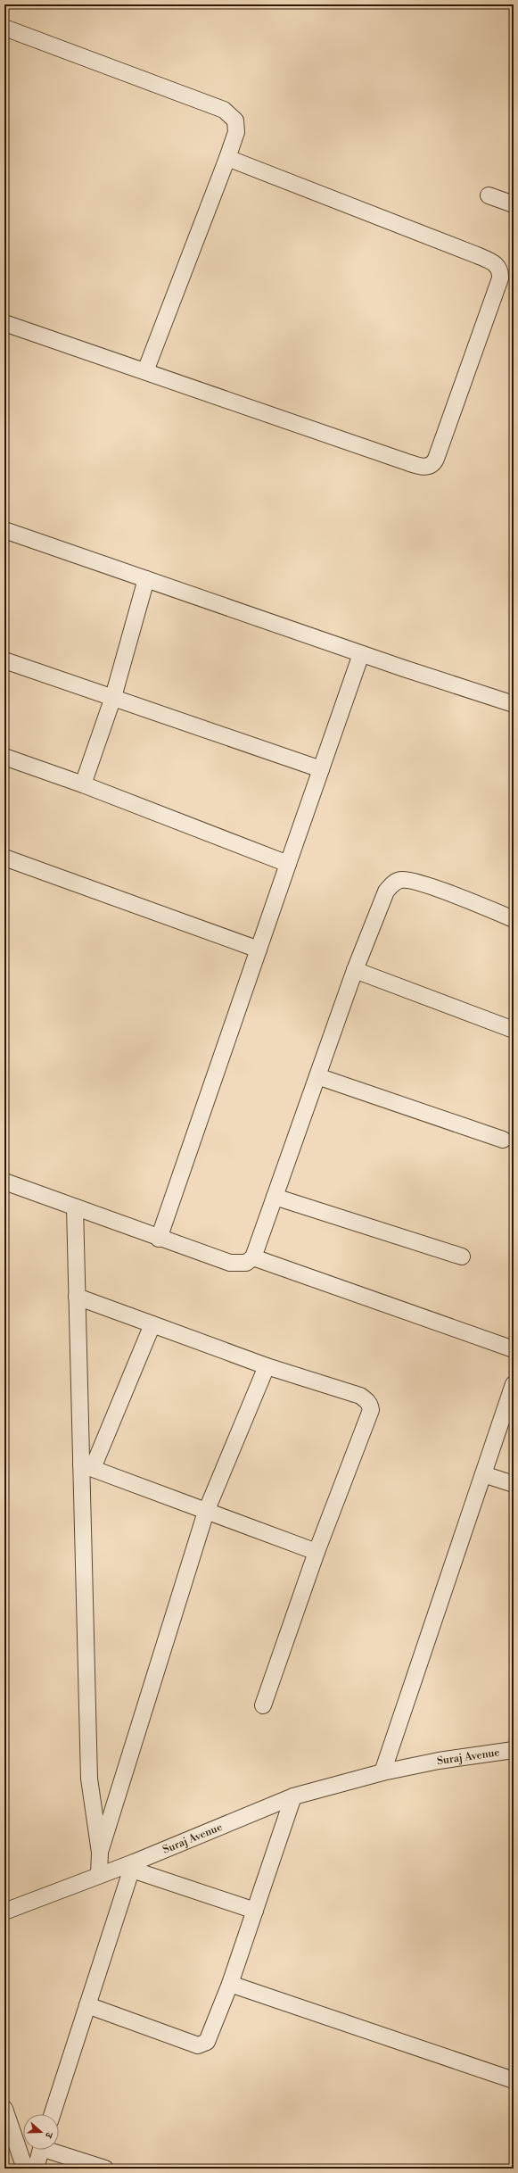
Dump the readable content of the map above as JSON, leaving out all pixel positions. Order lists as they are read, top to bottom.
{
  "streets": {
    "street": ["Suraj Avenue"]
  },
  "north": "right"
}
